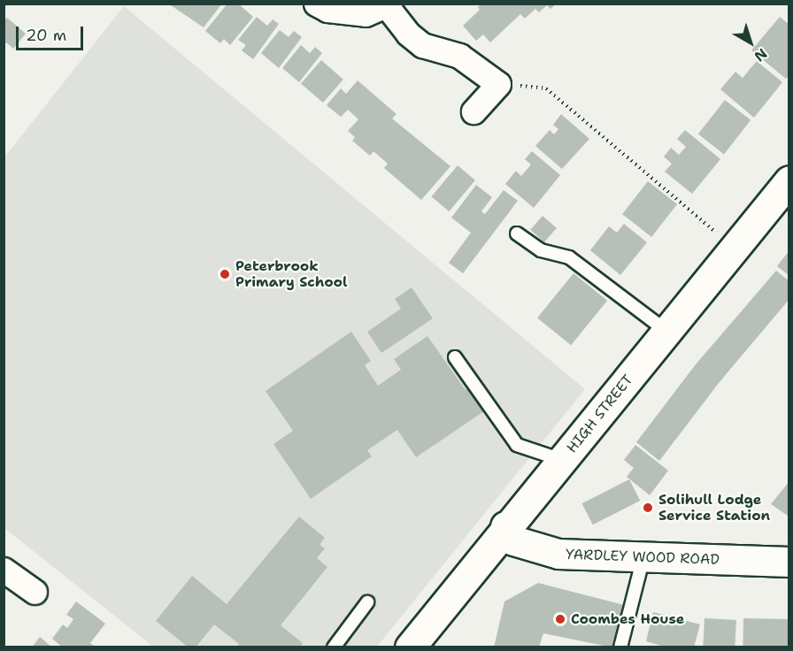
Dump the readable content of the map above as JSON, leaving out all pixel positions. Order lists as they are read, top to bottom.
{
  "streets": {
    "street": ["HIGH STREET", "YARDLEY WOOD ROAD"]
  },
  "crossings": [
    ["HIGH STREET", "YARDLEY WOOD ROAD"]
  ],
  "places": ["Peterbrook Primary School", "Solihull Lodge Service Station", "Coombes House"],
  "scale_bar": "20 m",
  "north": "bottom right"
}
